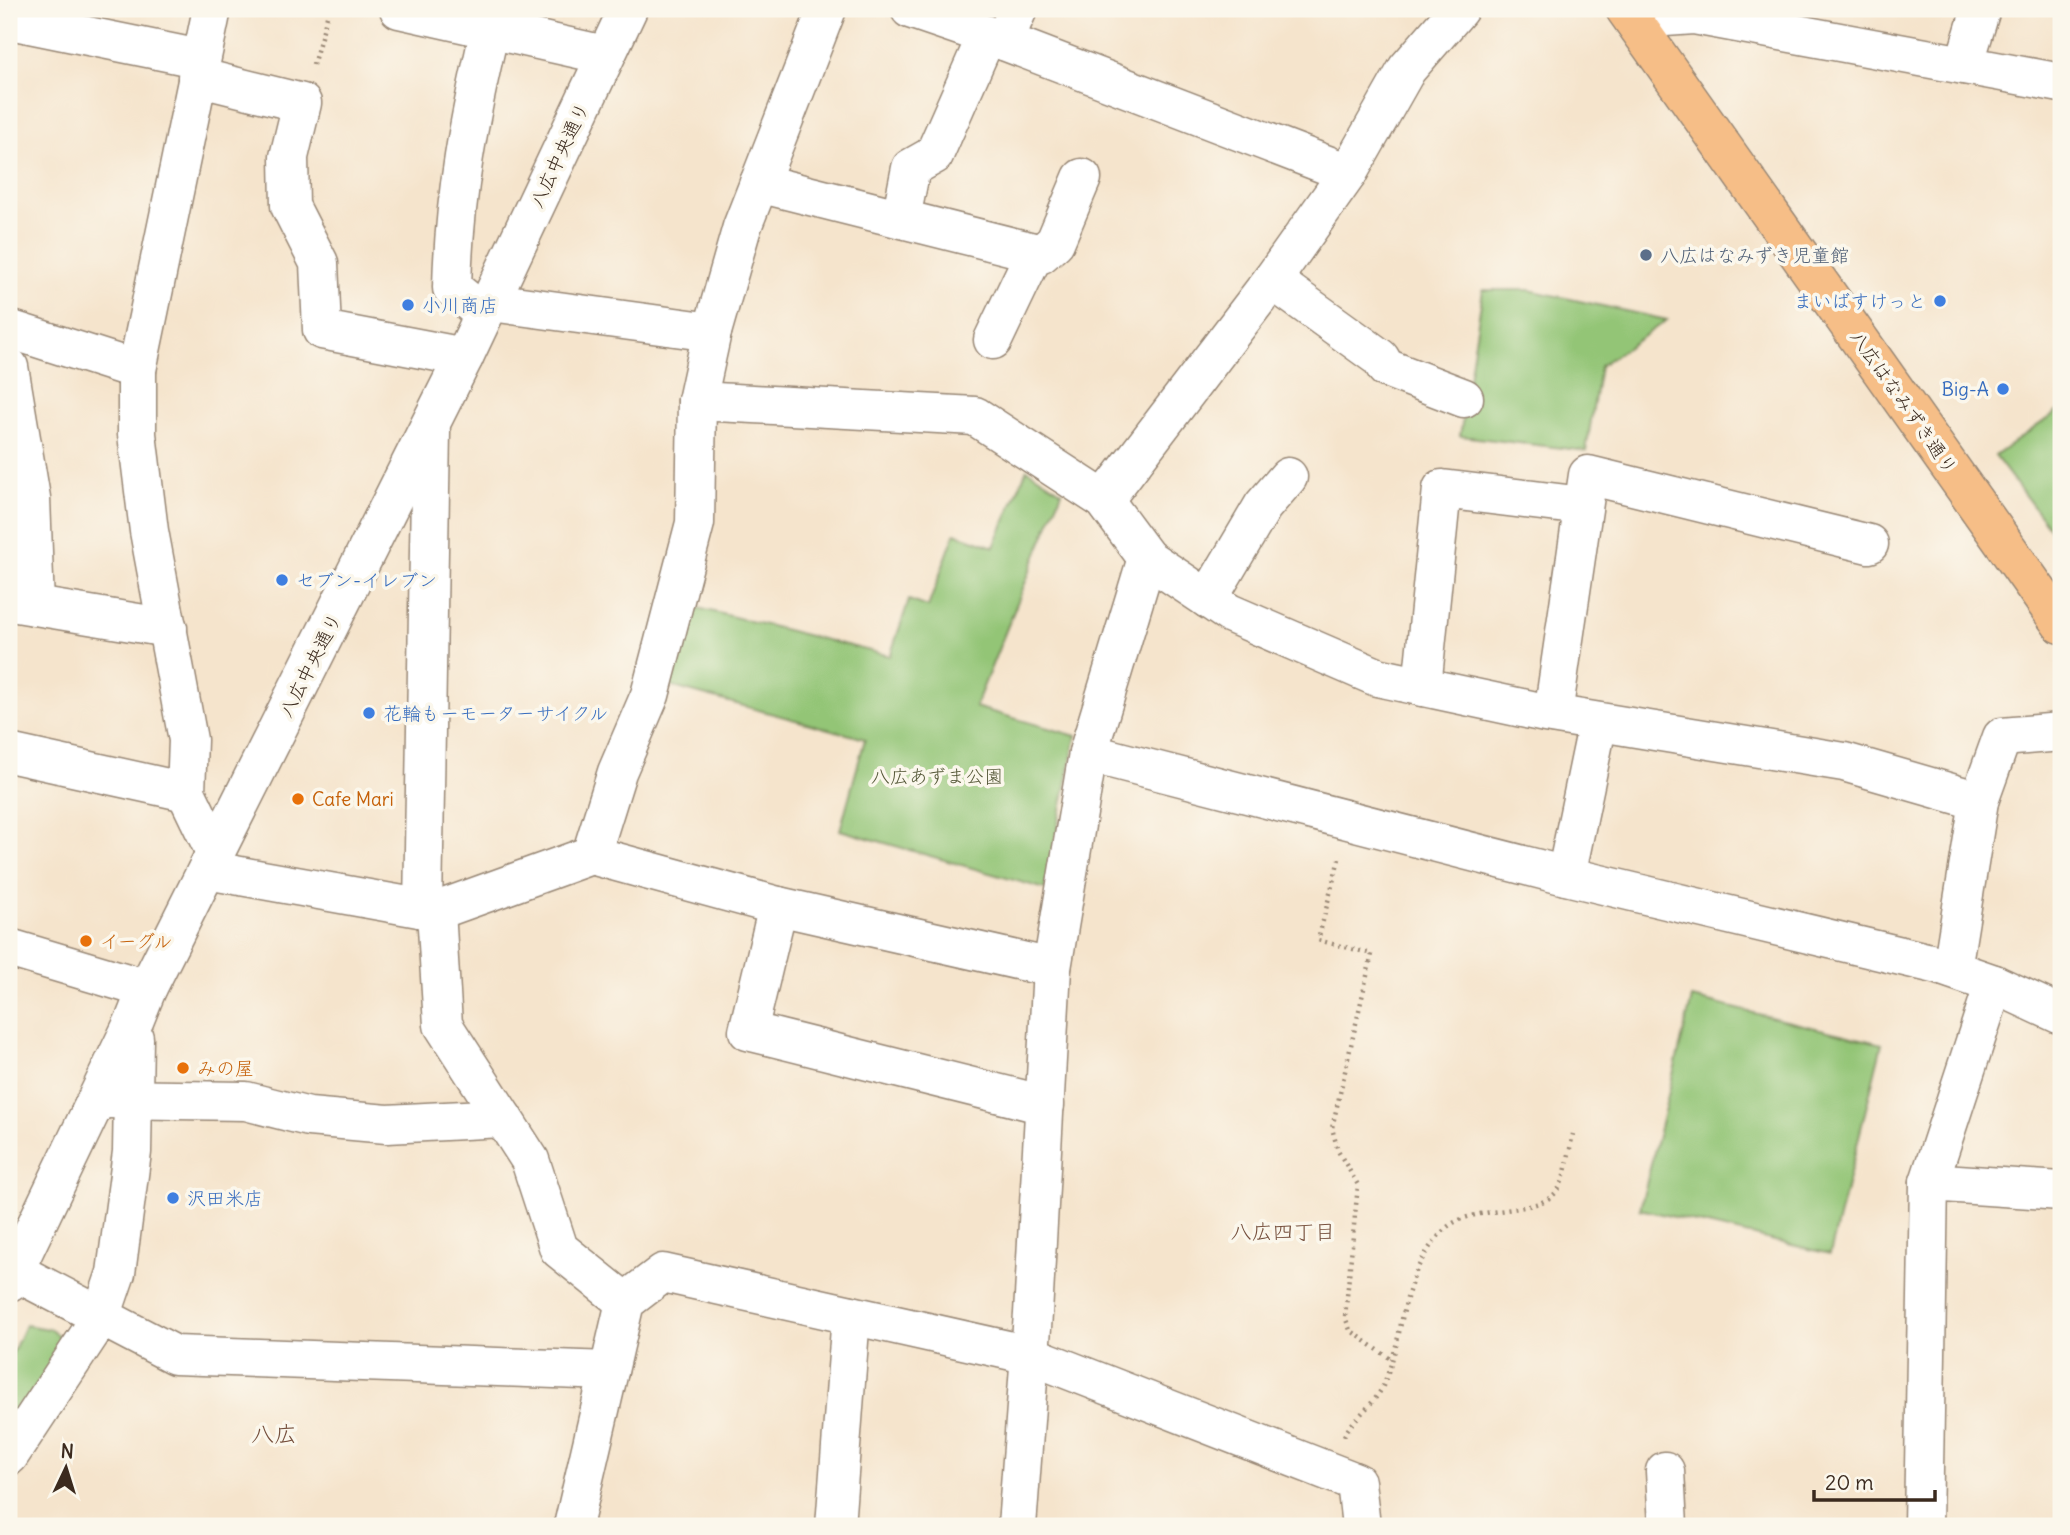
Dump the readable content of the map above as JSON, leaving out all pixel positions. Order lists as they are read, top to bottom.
{
  "streets": {
    "main road": ["八広はなみずき通り"],
    "street": ["八広中央通り"]
  },
  "districts": ["八広四丁目", "八広"],
  "parks": ["八広あずま公園"],
  "places": [
    "八広はなみずき児童館",
    "まいばすけっと",
    "小川商店",
    "Big-A",
    "セブン-イレブン",
    "花輪もーモーターサイクル",
    "Cafe Mari",
    "イーグル",
    "みの屋",
    "沢田米店"
  ],
  "scale_bar": "20 m",
  "north": "top"
}
